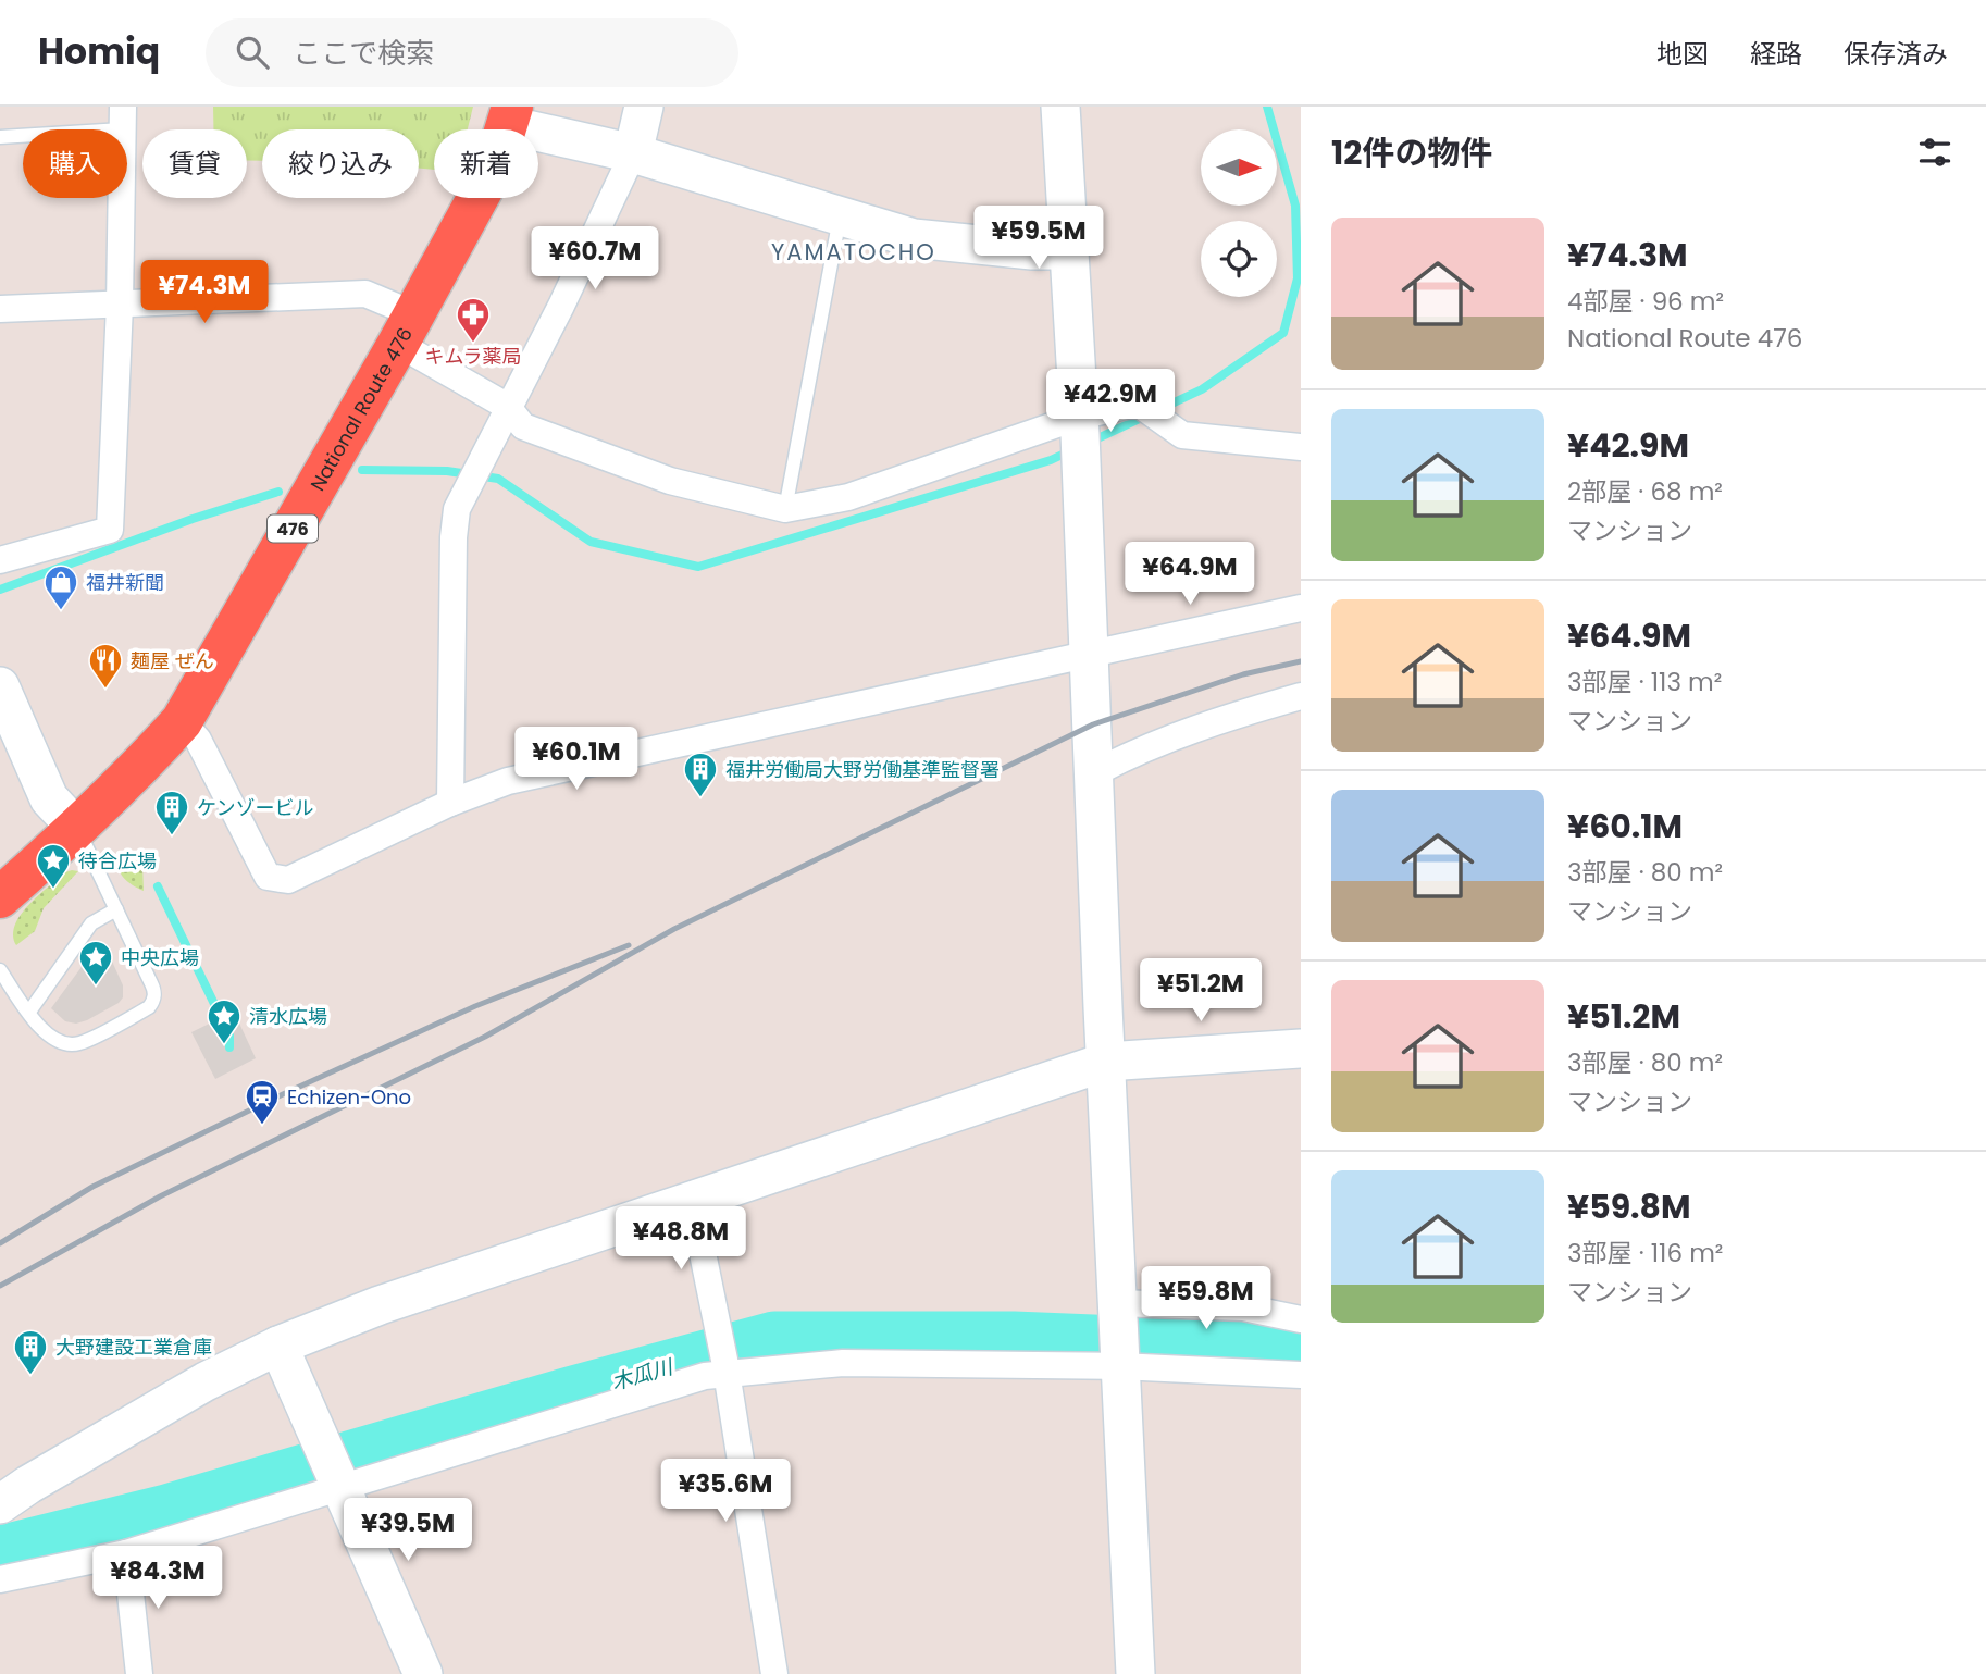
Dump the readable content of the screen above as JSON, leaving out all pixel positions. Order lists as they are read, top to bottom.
{
  "streets": {
    "highway": ["National Route 476", "476"]
  },
  "districts": ["YAMATOCHO"],
  "water": ["木瓜川"],
  "places": {
    "pharmacy": ["キムラ薬局"],
    "shop": ["福井新聞"],
    "restaurant": ["麺屋 ぜん"],
    "building": ["福井労働局大野労働基準監督署", "ケンゾービル", "大野建設工業倉庫"],
    "place": ["待合広場", "中央広場", "清水広場"],
    "station": ["Echizen-Ono"]
  },
  "north": "right",
  "page": {
    "header": "Homiq",
    "search": "ここで検索",
    "nav": ["地図", "経路", "保存済み"],
    "heading": "12件の物件",
    "chip": [
      "購入",
      "賃貸",
      "絞り込み",
      "新着"
    ],
    "list": [
      {
        "name": "¥74.3M",
        "note": "4部屋 · 96 m² · National Route 476"
      },
      {
        "name": "¥42.9M",
        "note": "2部屋 · 68 m² · マンション"
      },
      {
        "name": "¥64.9M",
        "note": "3部屋 · 113 m² · マンション"
      },
      {
        "name": "¥60.1M",
        "note": "3部屋 · 80 m² · マンション"
      },
      {
        "name": "¥51.2M",
        "note": "3部屋 · 80 m² · マンション"
      },
      {
        "name": "¥59.8M",
        "note": "3部屋 · 116 m² · マンション"
      }
    ],
    "price": [
      "¥59.5M",
      "¥60.7M",
      "¥74.3M",
      "¥42.9M",
      "¥64.9M",
      "¥60.1M",
      "¥51.2M",
      "¥48.8M",
      "¥59.8M",
      "¥35.6M",
      "¥39.5M",
      "¥84.3M"
    ]
  }
}
